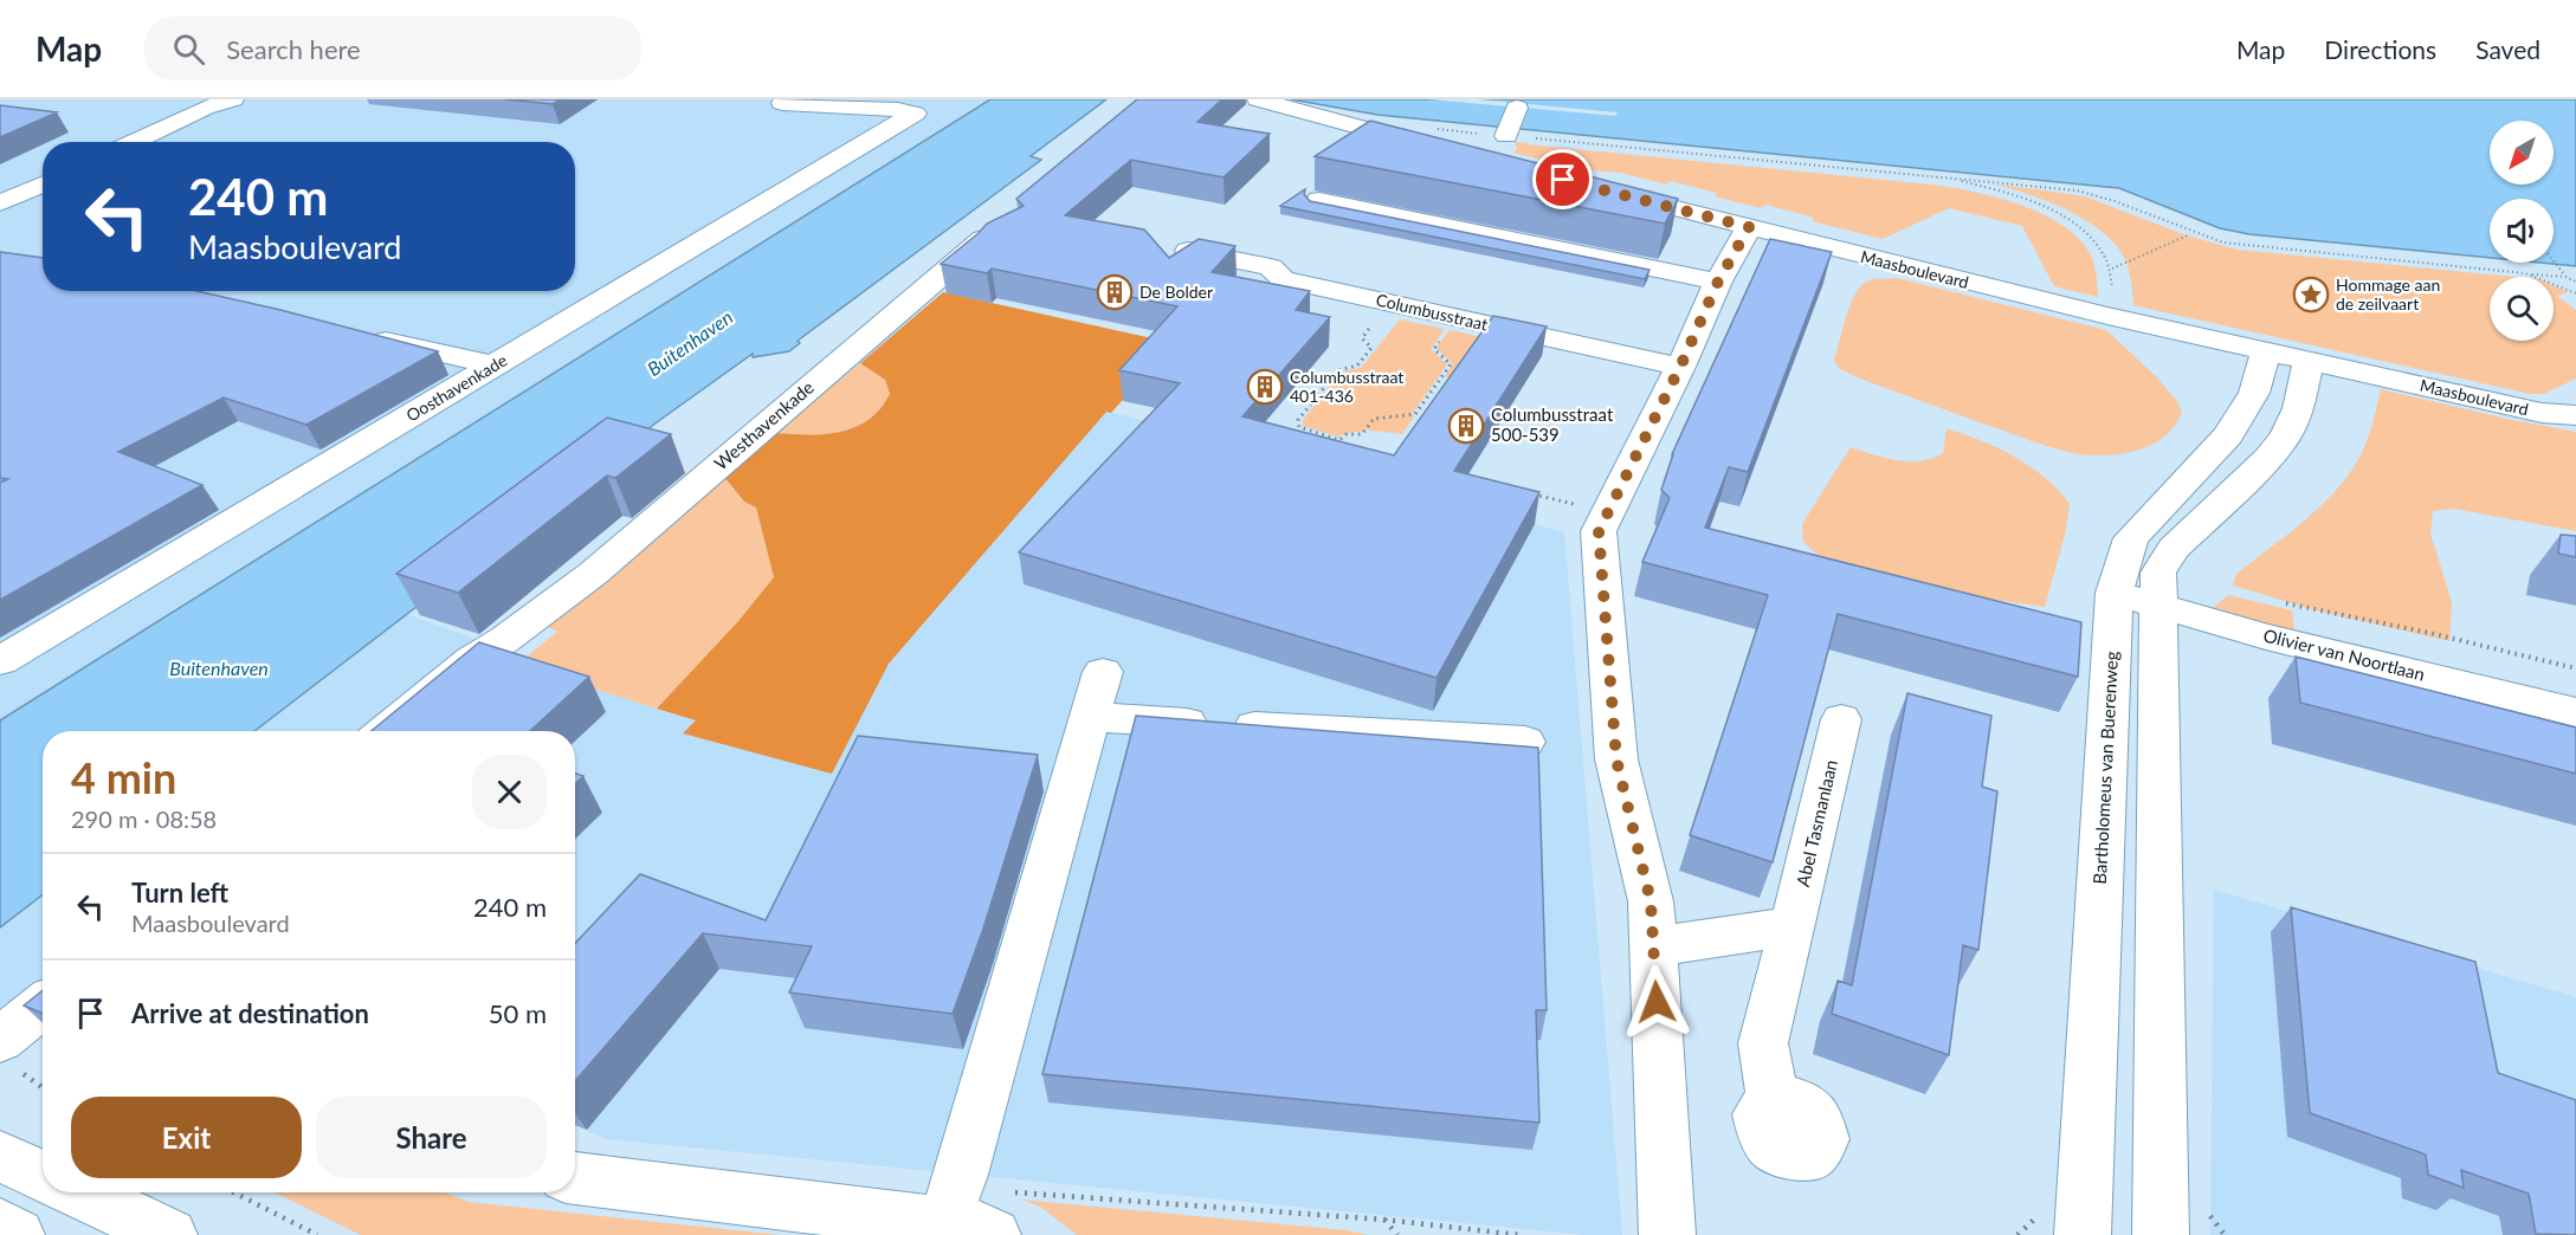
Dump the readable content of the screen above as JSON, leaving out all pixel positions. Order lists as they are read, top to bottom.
{
  "streets": {
    "street": [
      "Maasboulevard",
      "Columbusstraat",
      "Oosthavenkade",
      "Westhavenkade",
      "Olivier van Noortlaan",
      "Bartholomeus van Buerenweg",
      "Abel Tasmanlaan"
    ]
  },
  "crossings": [
    ["Maasboulevard", "Bartholomeus van Buerenweg"],
    ["Olivier van Noortlaan", "Bartholomeus van Buerenweg"]
  ],
  "water": ["Buitenhaven"],
  "places": {
    "building": ["De Bolder", "Columbusstraat 401-436", "Columbusstraat 500-539"],
    "place": ["Hommage aan de zeilvaart"]
  },
  "north": "bottom left",
  "page": {
    "header": "Map",
    "search": "Search here",
    "nav": ["Map", "Directions", "Saved"],
    "turn": ["240 m", "Maasboulevard"],
    "heading": ["4 min", "290 m · 08:58"],
    "list": [
      {
        "name": "Turn left",
        "note": "Maasboulevard",
        "value": "240 m"
      },
      {
        "name": "Arrive at destination",
        "value": "50 m"
      }
    ],
    "buttons": ["Exit", "Share"]
  }
}
